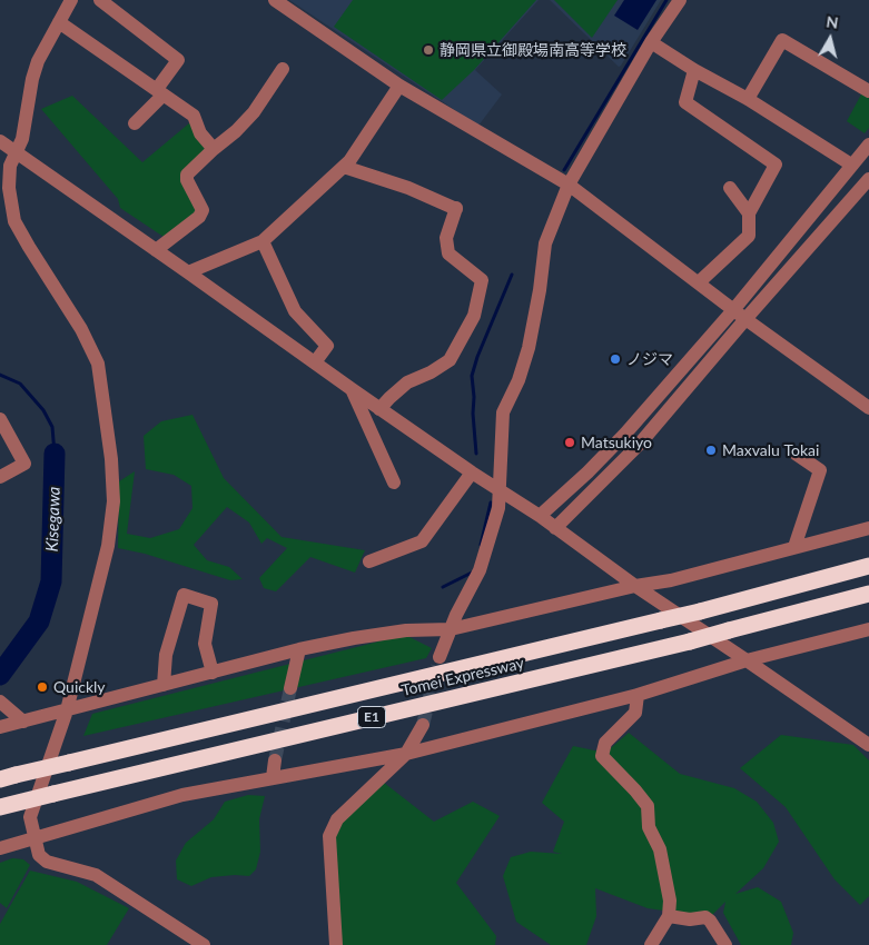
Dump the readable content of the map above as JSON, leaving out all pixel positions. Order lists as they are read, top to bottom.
{
  "streets": {
    "highway": ["Tomei Expressway", "E1"]
  },
  "water": ["Kisegawa"],
  "places": [
    "静岡県立御殿場南高等学校",
    "ノジマ",
    "Matsukiyo",
    "Maxvalu Tokai",
    "Quickly"
  ],
  "north": "top"
}
